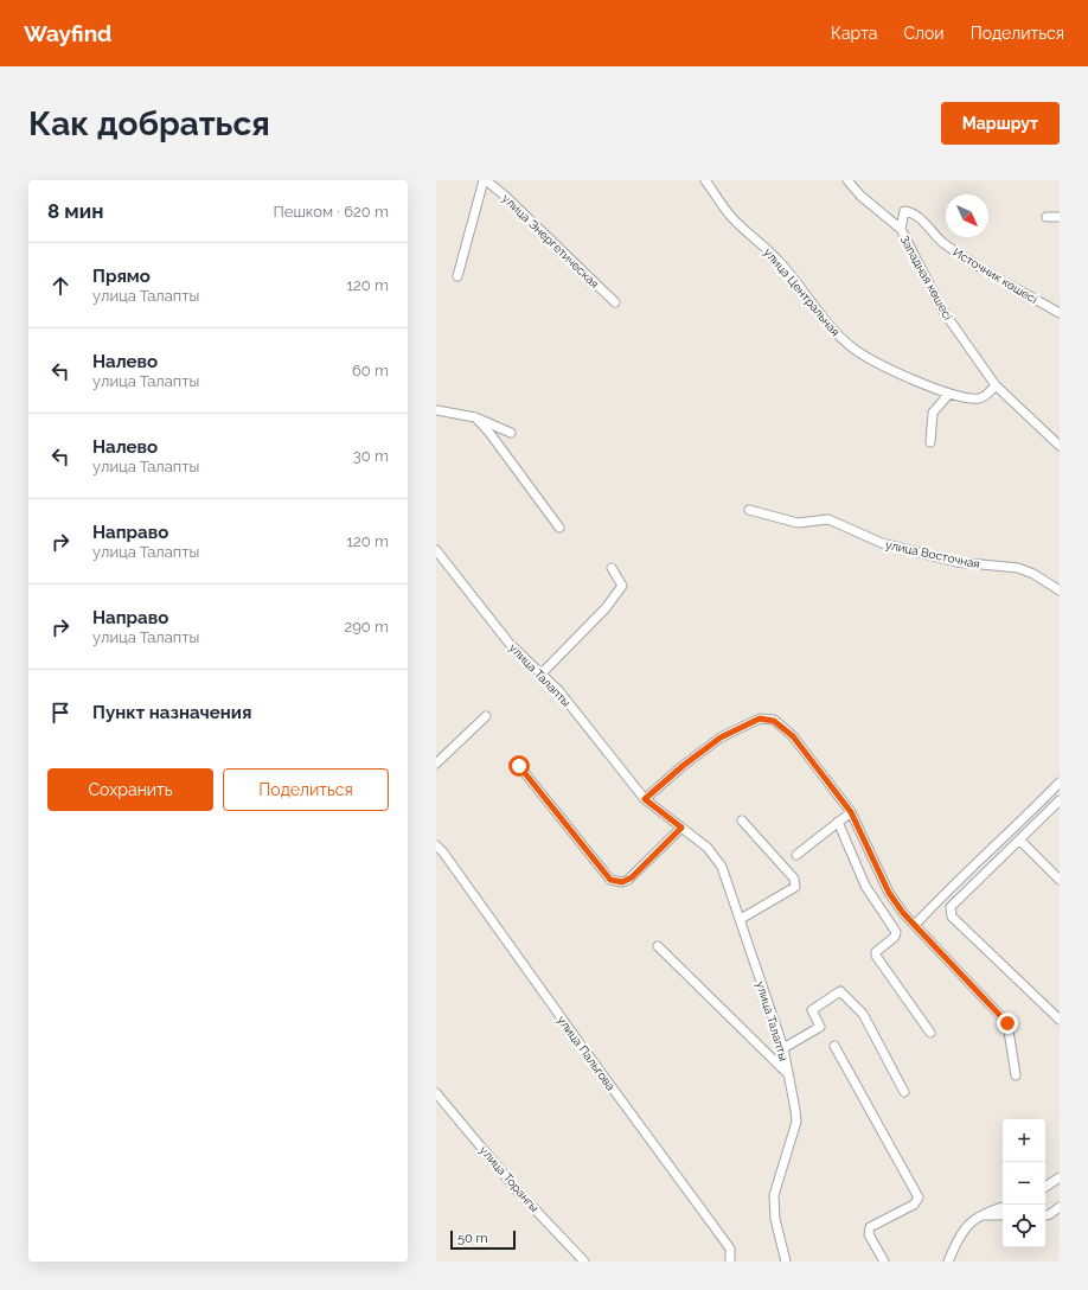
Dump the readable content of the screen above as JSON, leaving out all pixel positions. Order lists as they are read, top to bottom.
{
  "streets": {
    "street": [
      "улица Энергетическая",
      "Источник көшесі",
      "Западная көшесі",
      "улица Центральная",
      "улица Восточная",
      "улица Талапты",
      "улица Пальгова",
      "улица Торангы"
    ]
  },
  "crossings": [
    ["Источник көшесі", "Западная көшесі"],
    ["Западная көшесі", "улица Центральная"]
  ],
  "scale_bar": "50 m",
  "north": "bottom right",
  "page": {
    "header": "Wayfind",
    "nav": ["Карта", "Слои", "Поделиться"],
    "buttons": [
      "Маршрут",
      ["Сохранить", "Поделиться"]
    ],
    "title": "Как добраться",
    "heading": ["8 мин", "Пешком · 620 m"],
    "list": [
      ["Прямо", "улица Талапты", "120 m"],
      ["Налево", "улица Талапты", "60 m"],
      ["Налево", "улица Талапты", "30 m"],
      ["Направо", "улица Талапты", "120 m"],
      ["Направо", "улица Талапты", "290 m"],
      "Пункт назначения"
    ],
    "map_buttons": ["+", "−"],
    "scale": "50 m"
  }
}
